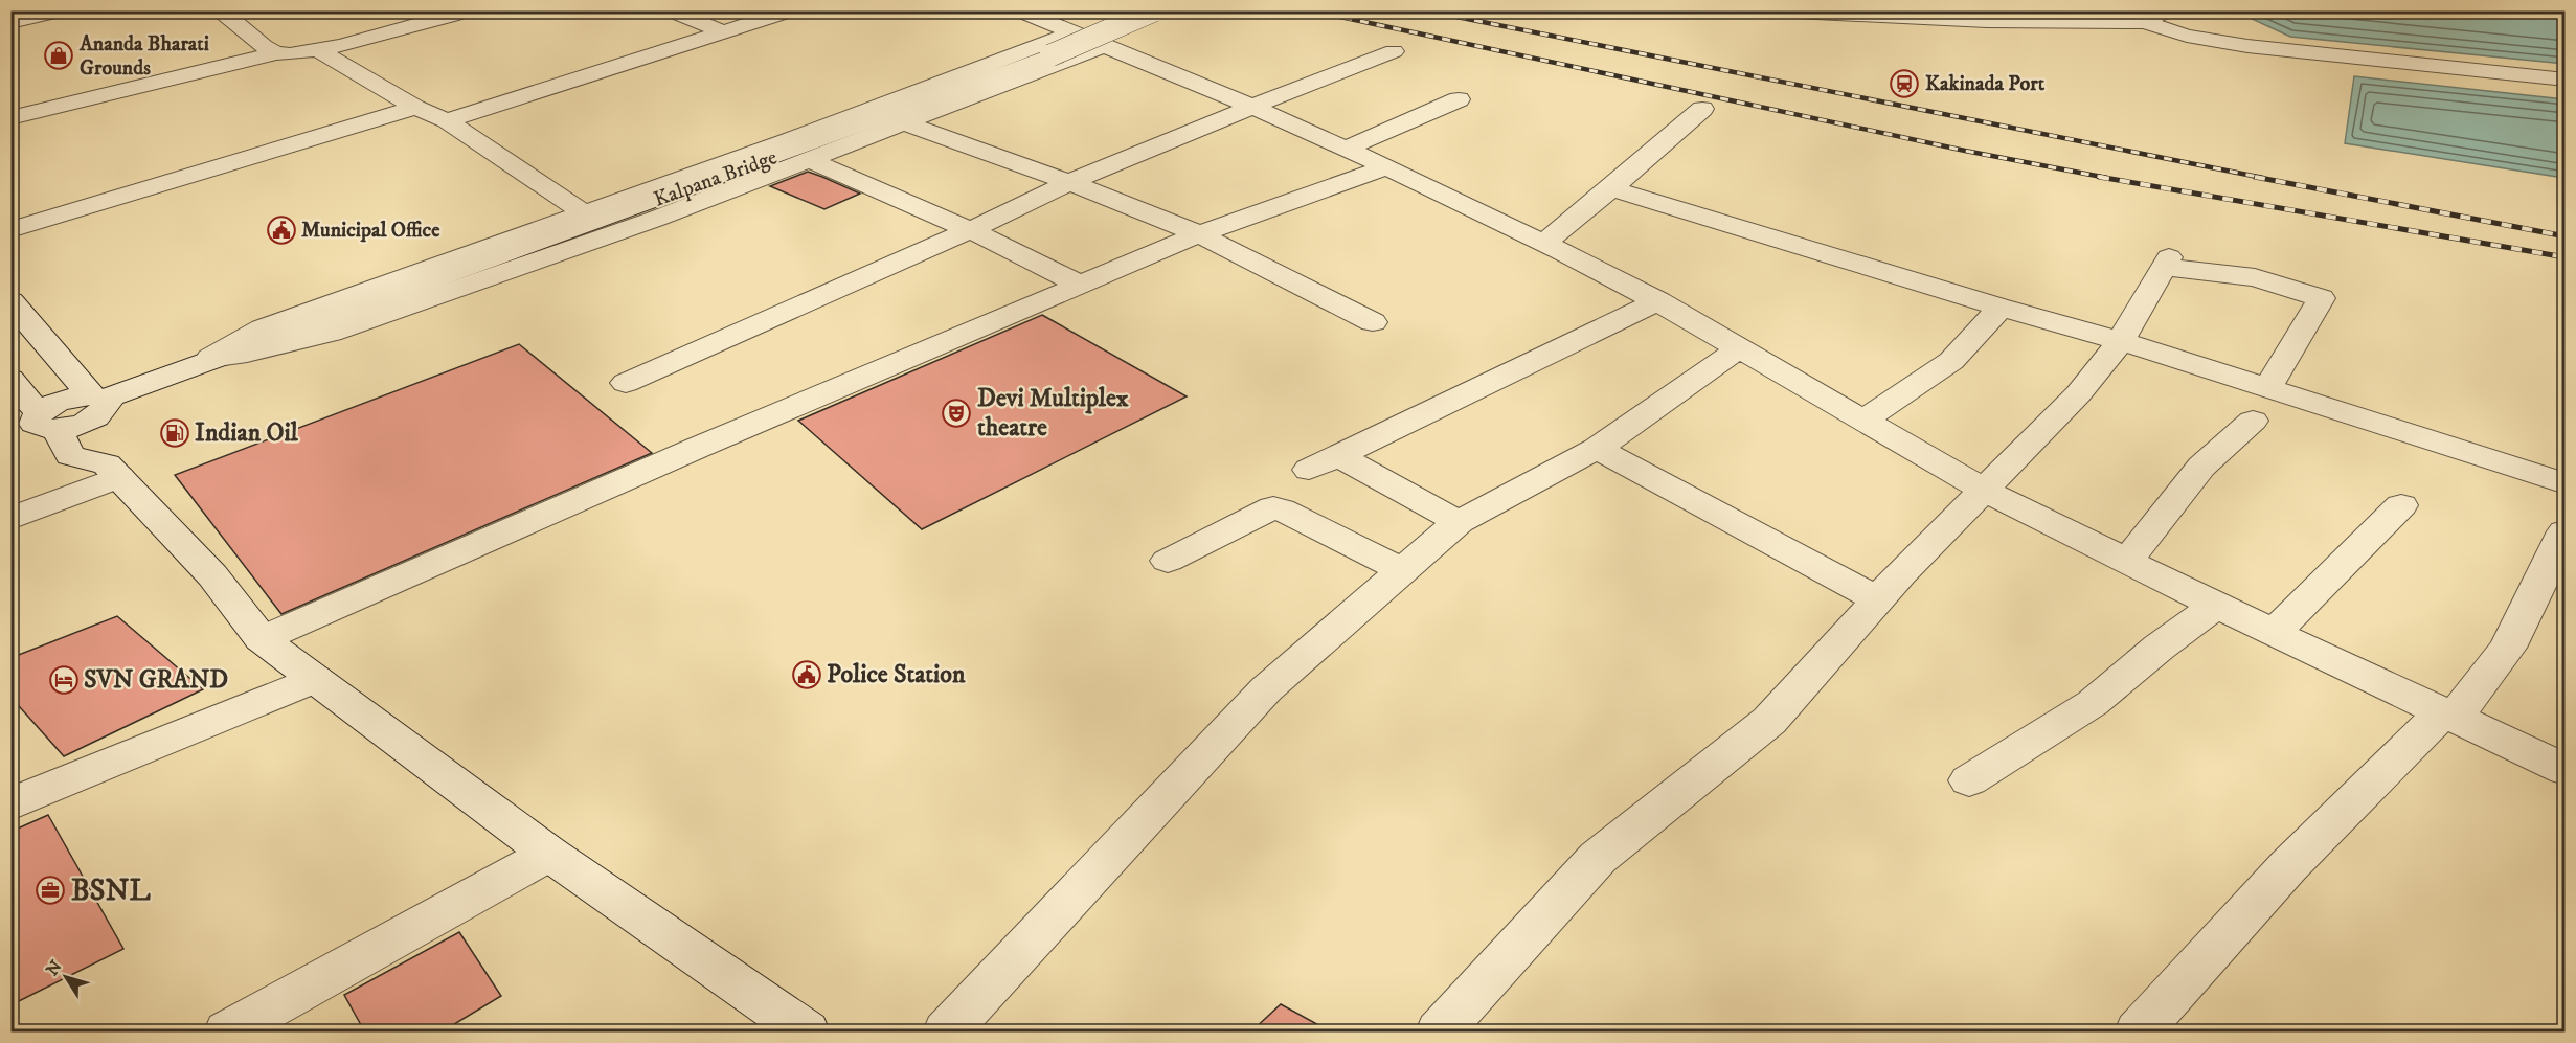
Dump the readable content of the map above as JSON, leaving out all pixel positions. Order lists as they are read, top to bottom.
{
  "streets": {
    "street": ["Kalpana Bridge"]
  },
  "places": {
    "shop": ["Ananda Bharati Grounds"],
    "station": ["Kakinada Port"],
    "public building": ["Municipal Office", "Police Station"],
    "theatre": ["Devi Multiplex theatre"],
    "fuel station": ["Indian Oil"],
    "hotel": ["SVN GRAND"],
    "office": ["BSNL"]
  },
  "north": "top left"
}
